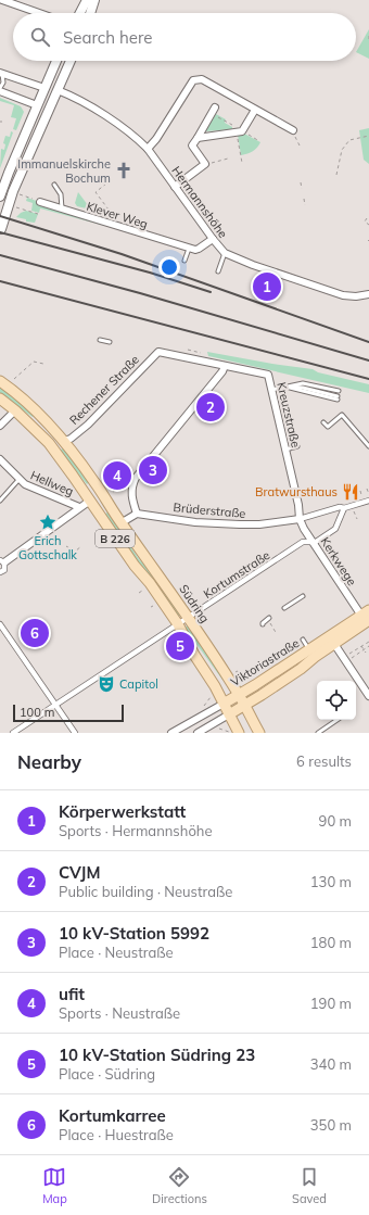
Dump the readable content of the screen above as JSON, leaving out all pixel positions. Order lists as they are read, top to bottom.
{
  "streets": {
    "main road": ["B 226", "Südring", "Viktoriastraße"],
    "street": [
      "Hermannshöhe",
      "Klever Weg",
      "Rechener Straße",
      "Kreuzstraße",
      "Hellweg",
      "Brüderstraße",
      "Kerkwege",
      "Kortumstraße"
    ]
  },
  "crossings": [
    ["Rechener Straße", "Kreuzstraße"],
    ["Rechener Straße", "Südring"],
    ["Kreuzstraße", "Brüderstraße"],
    ["Kreuzstraße", "Kerkwege"],
    ["Brüderstraße", "Kerkwege"],
    ["B 226", "Kortumstraße"],
    ["B 226", "Viktoriastraße"],
    ["Kerkwege", "Kortumstraße"],
    ["Kerkwege", "Viktoriastraße"],
    ["Kortumstraße", "Südring"],
    ["Südring", "Viktoriastraße"]
  ],
  "places": {
    "church": ["Immanuelskirche Bochum"],
    "restaurant": ["Bratwursthaus"],
    "place": ["Erich Gottschalk"],
    "theatre": ["Capitol"]
  },
  "scale_bar": "100 m",
  "page": {
    "search": "Search here",
    "pins": [
      "1",
      "2",
      "3",
      "4",
      "6",
      "5"
    ],
    "scale": "100 m",
    "heading": ["Nearby", "6 results"],
    "list": [
      {
        "mark": "1",
        "name": "Körperwerkstatt",
        "note": "Sports · Hermannshöhe",
        "value": "90 m"
      },
      {
        "mark": "2",
        "name": "CVJM",
        "note": "Public building · Neustraße",
        "value": "130 m"
      },
      {
        "mark": "3",
        "name": "10 kV-Station 5992",
        "note": "Place · Neustraße",
        "value": "180 m"
      },
      {
        "mark": "4",
        "name": "ufit",
        "note": "Sports · Neustraße",
        "value": "190 m"
      },
      {
        "mark": "5",
        "name": "10 kV-Station Südring 23",
        "note": "Place · Südring",
        "value": "340 m"
      },
      {
        "mark": "6",
        "name": "Kortumkarree",
        "note": "Place · Huestraße",
        "value": "350 m"
      }
    ],
    "nav": ["Map", "Directions", "Saved"]
  }
}
